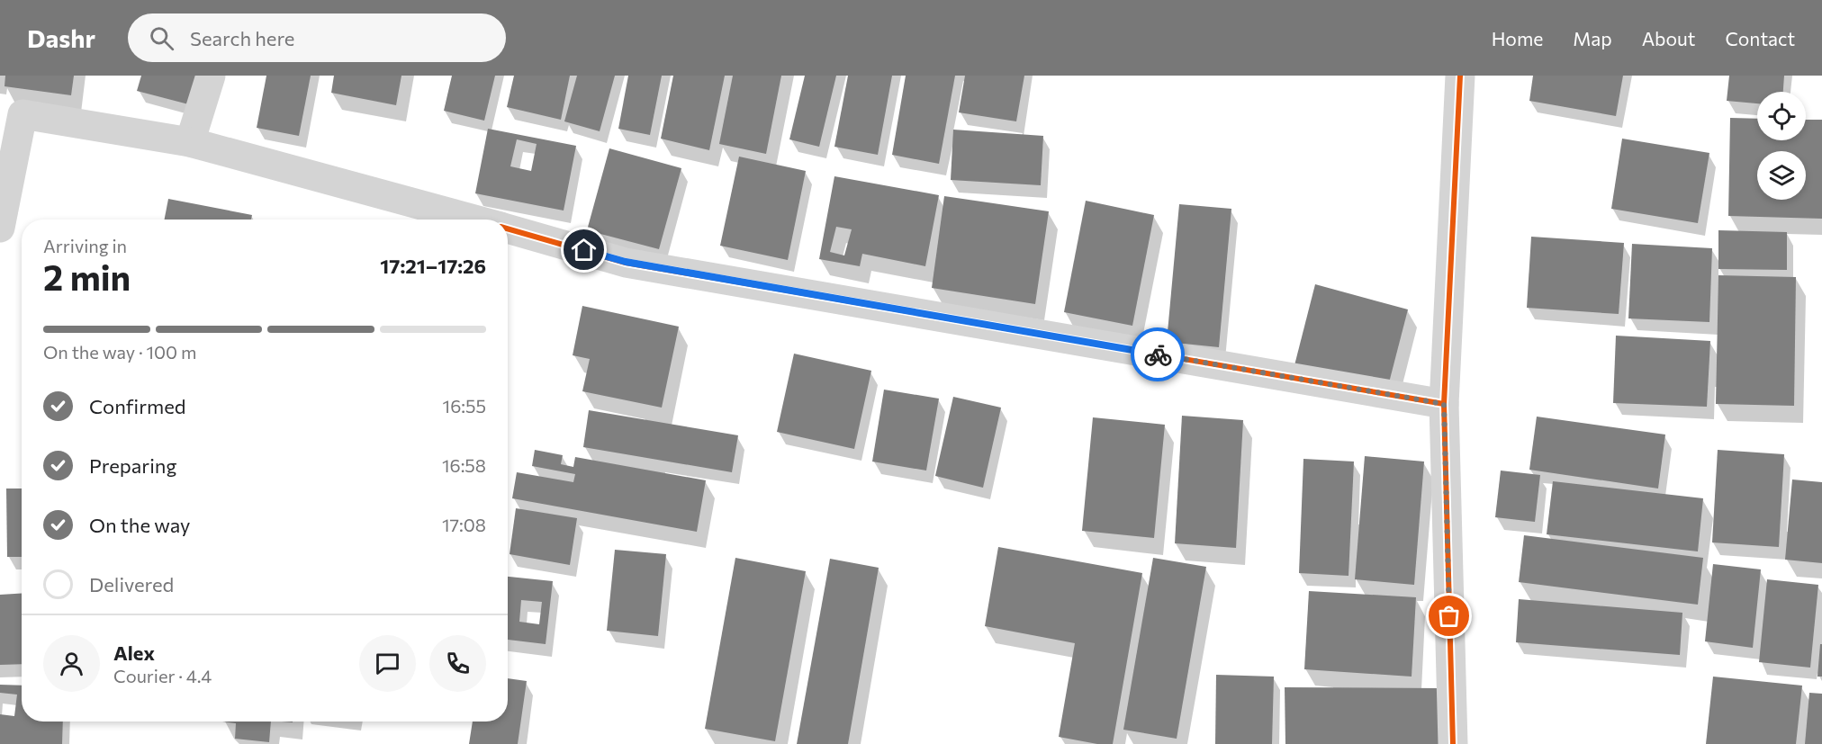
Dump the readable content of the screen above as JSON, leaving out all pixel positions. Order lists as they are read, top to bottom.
{
  "page": {
    "header": "Dashr",
    "search": "Search here",
    "nav": [
      "Home",
      "Map",
      "About",
      "Contact"
    ],
    "heading": ["2 min", "Arriving in", "17:21–17:26"],
    "panel": ["Alex", "Courier · 4.4"],
    "bar": "On the way · 100 m",
    "list": [
      ["Confirmed", "16:55"],
      ["Preparing", "16:58"],
      ["On the way", "17:08"],
      "Delivered"
    ]
  }
}
